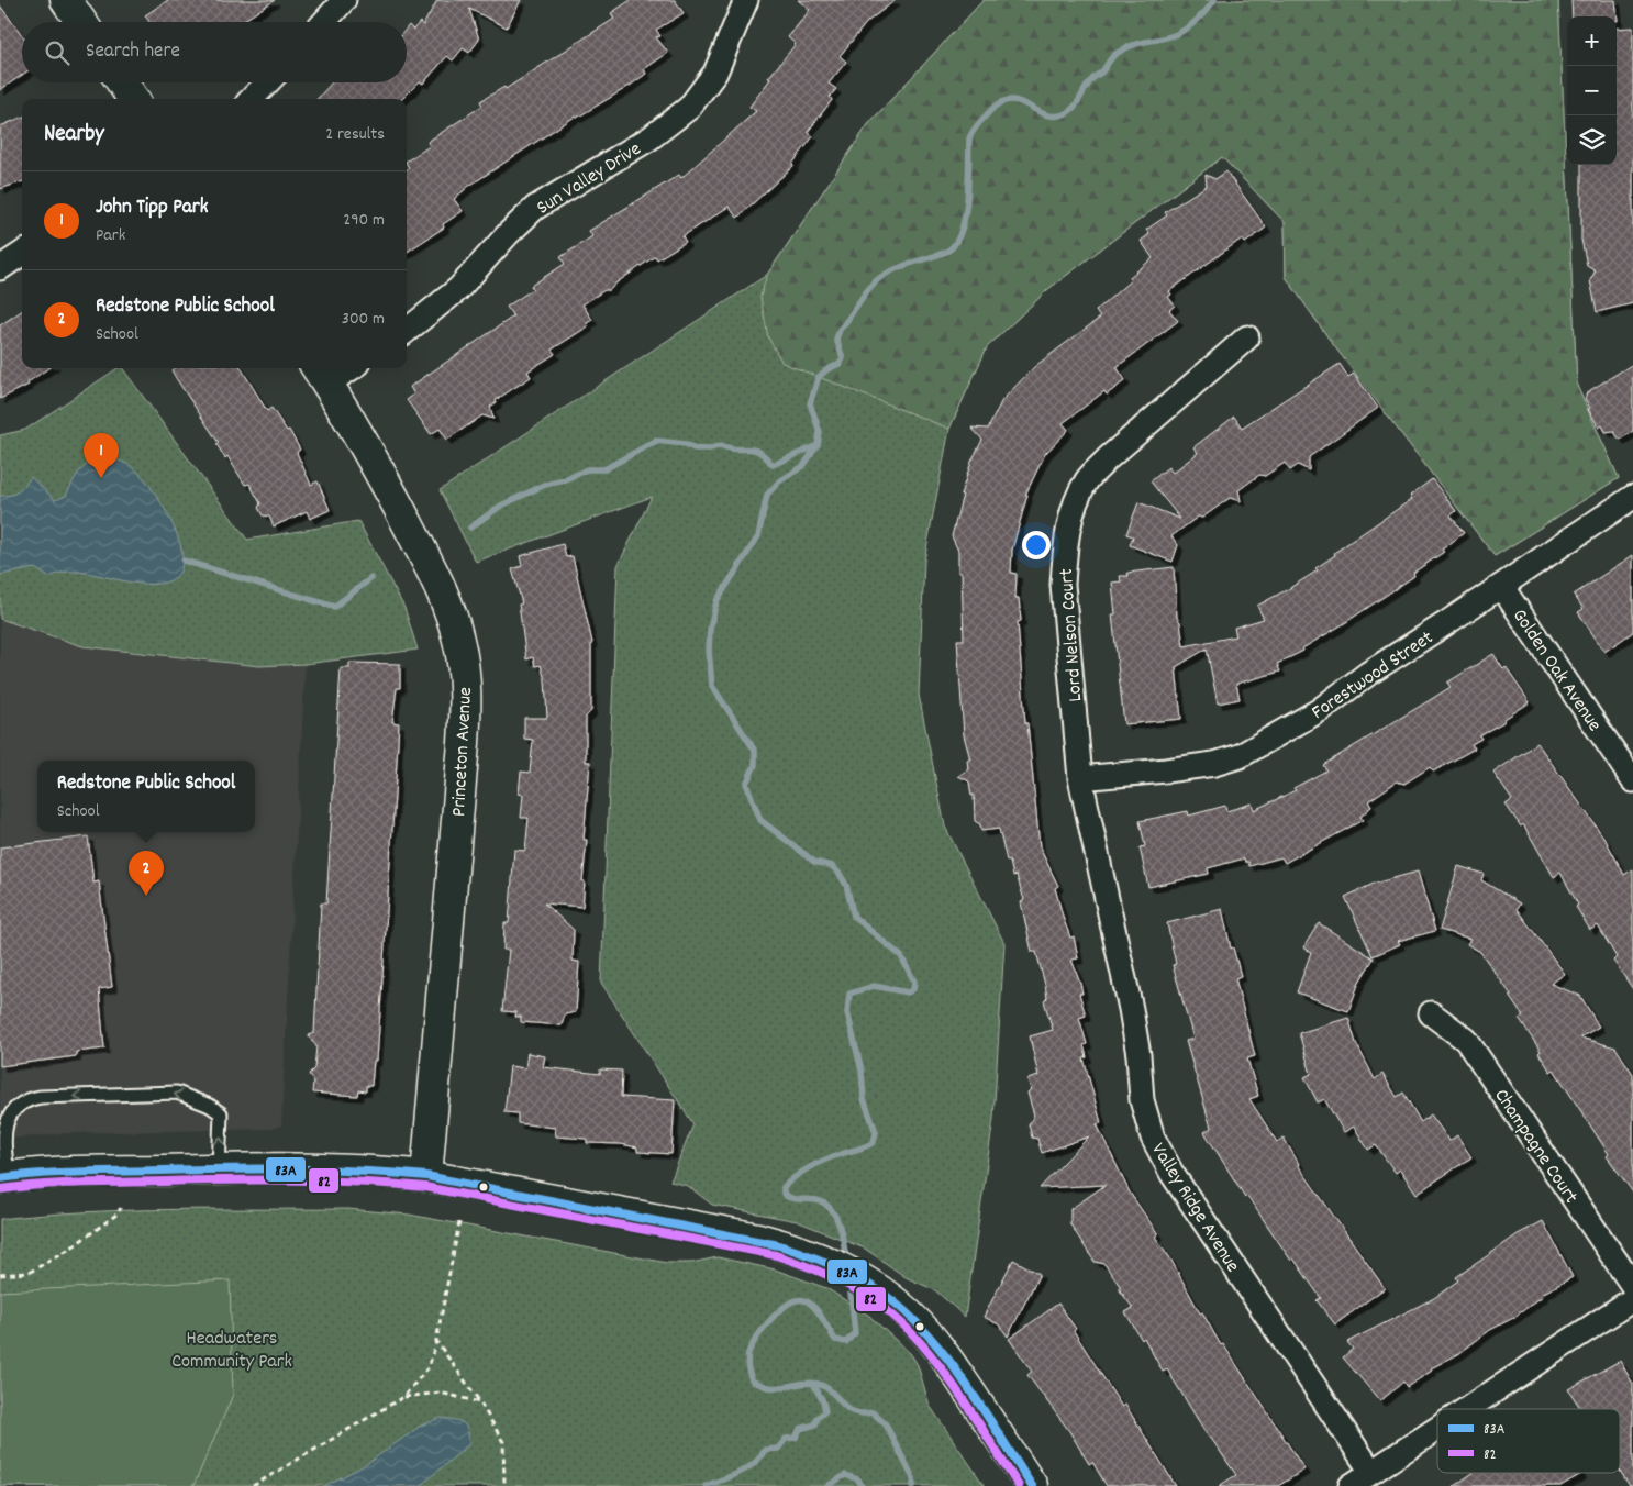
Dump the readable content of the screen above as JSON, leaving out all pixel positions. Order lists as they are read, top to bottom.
{
  "streets": {
    "street": [
      "Sun Valley Drive",
      "Lord Nelson Court",
      "Golden Oak Avenue",
      "Forestwood Street",
      "Princeton Avenue",
      "Champagne Court",
      "Valley Ridge Avenue"
    ]
  },
  "crossings": [
    ["Lord Nelson Court", "Forestwood Street"],
    ["Lord Nelson Court", "Valley Ridge Avenue"],
    ["Golden Oak Avenue", "Forestwood Street"],
    ["Forestwood Street", "Valley Ridge Avenue"]
  ],
  "parks": ["Headwaters Community Park"],
  "lines": ["transit line 83A", "transit line 82"],
  "legend": ["83A", "82"],
  "page": {
    "map_buttons": ["+", "−"],
    "search": "Search here",
    "heading": ["Nearby", "2 results"],
    "list": [
      {
        "mark": "1",
        "name": "John Tipp Park",
        "note": "Park",
        "value": "290 m"
      },
      {
        "mark": "2",
        "name": "Redstone Public School",
        "note": "School",
        "value": "300 m"
      }
    ],
    "pins": ["1", "2"],
    "popup": ["Redstone Public School", "School"]
  }
}
